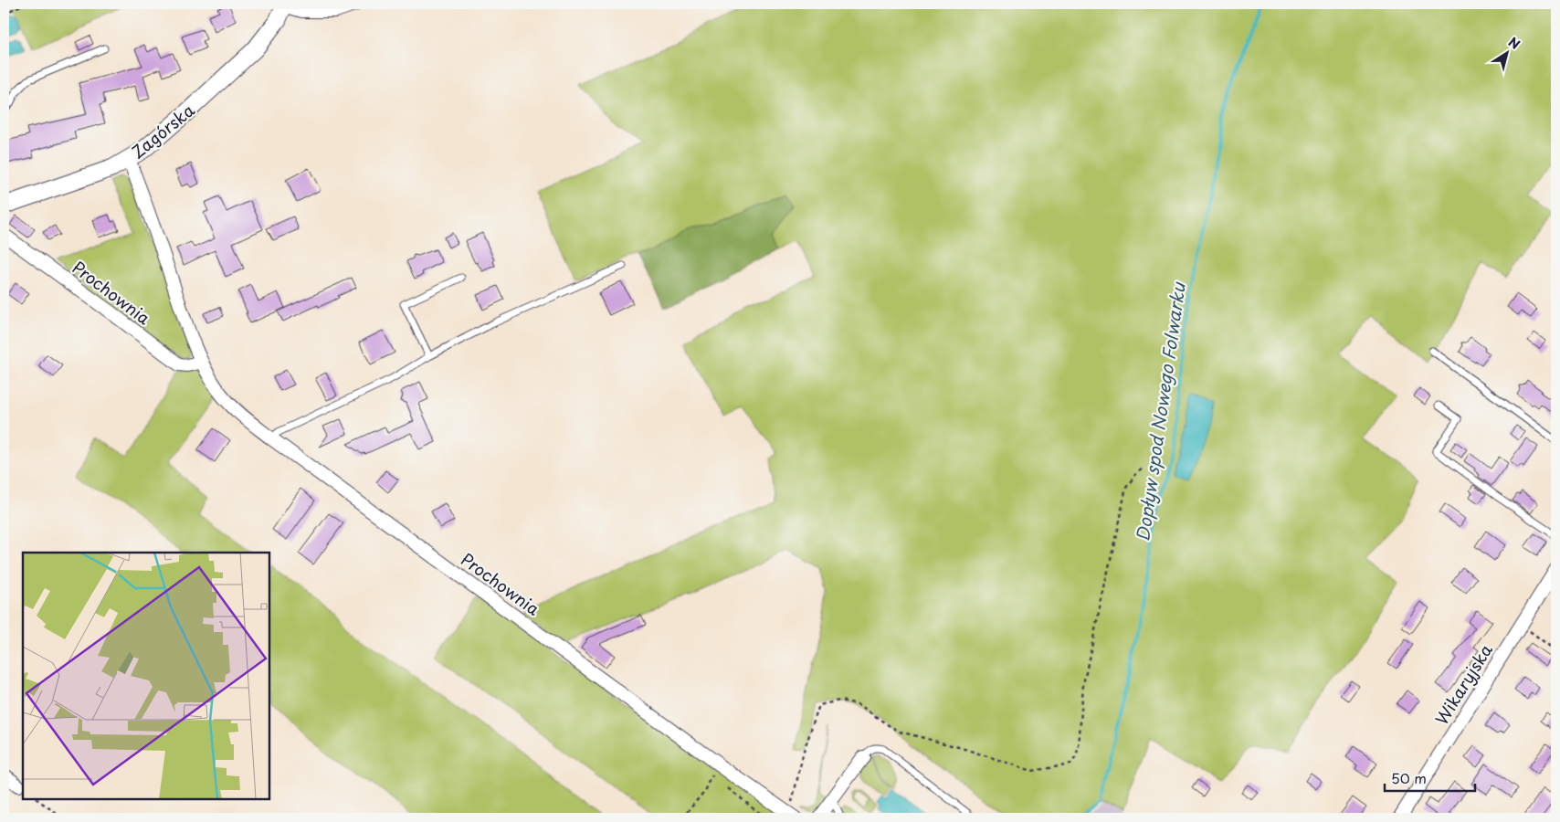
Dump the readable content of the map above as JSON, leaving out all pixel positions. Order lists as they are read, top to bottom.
{
  "streets": {
    "street": ["Zagórska", "Prochownia", "Wikaryjska"]
  },
  "crossings": [
    ["Zagórska", "Prochownia"]
  ],
  "water": ["Dopływ spod Nowego Folwarku"],
  "scale_bar": "50 m",
  "north": "top right"
}
